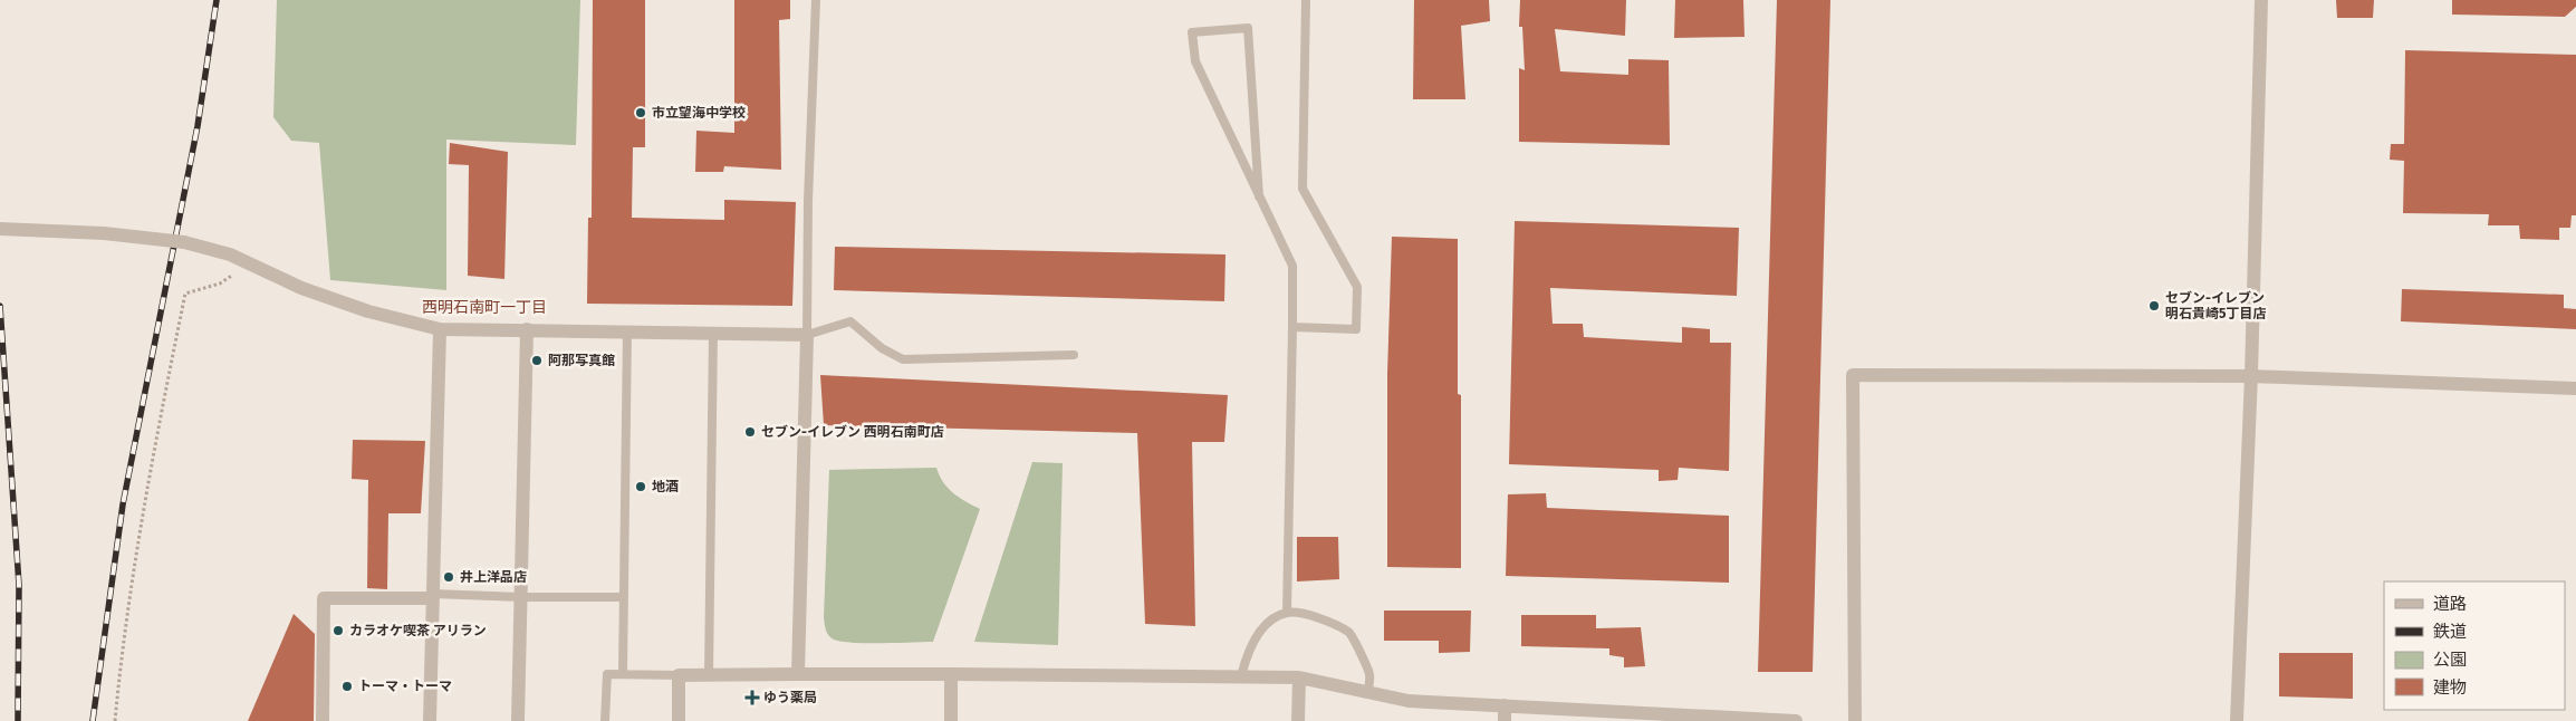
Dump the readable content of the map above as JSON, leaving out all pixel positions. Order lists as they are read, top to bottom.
{
  "districts": ["西明石南町一丁目"],
  "places": {
    "other": [
      "市立望海中学校",
      "セブン-イレブン 明石貴崎5丁目店",
      "阿那写真館",
      "セブン-イレブン 西明石南町店",
      "地酒",
      "井上洋品店",
      "カラオケ喫茶 アリラン",
      "トーマ・トーマ"
    ],
    "health": ["ゆう薬局"]
  },
  "legend": [
    "道路",
    "鉄道",
    "公園",
    "建物"
  ]
}
